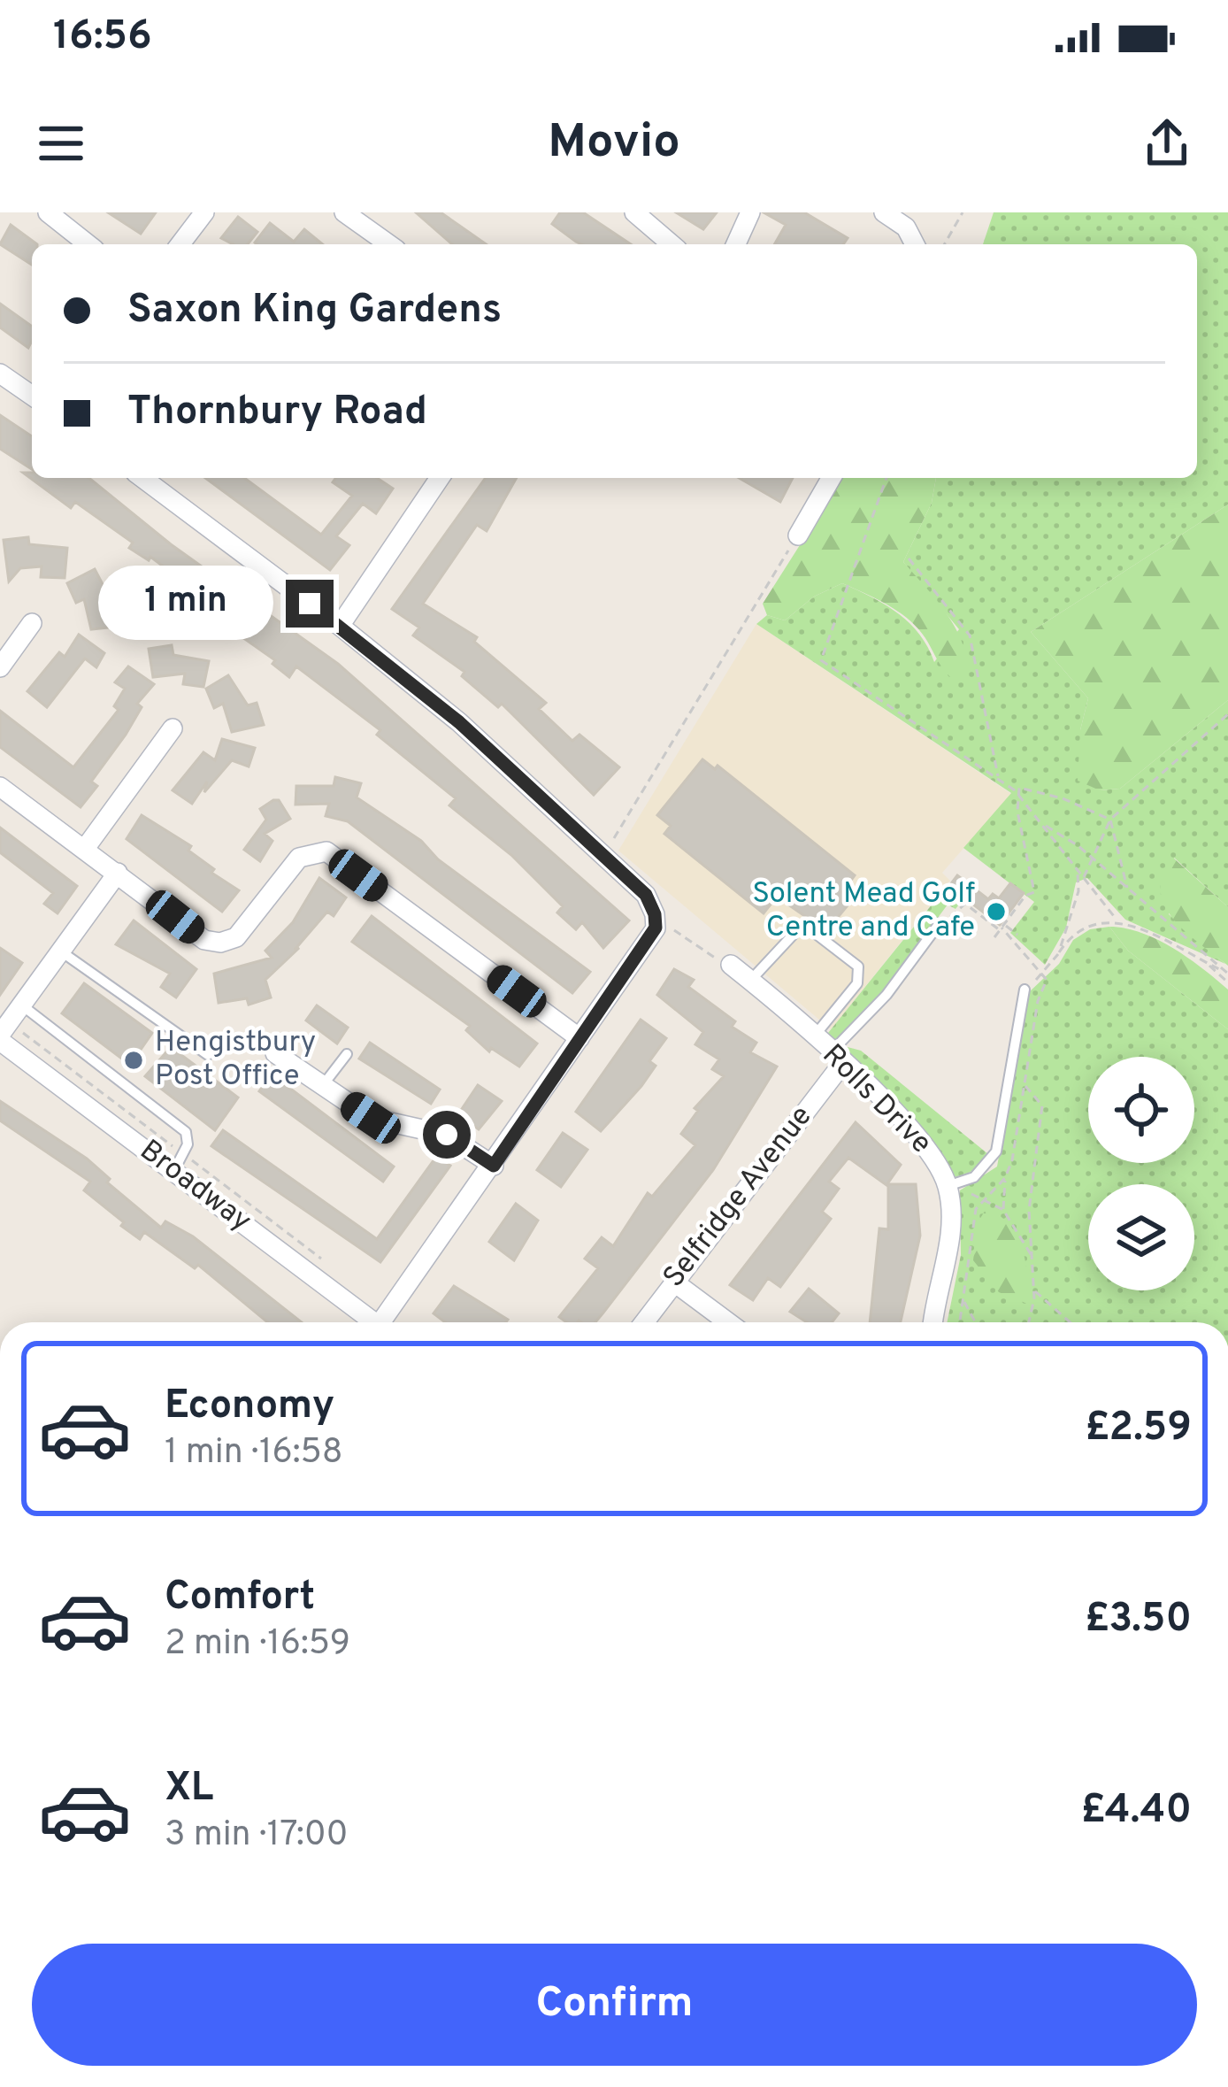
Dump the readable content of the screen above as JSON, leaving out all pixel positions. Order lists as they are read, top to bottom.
{
  "streets": {
    "street": ["Rolls Drive", "Broadway", "Selfridge Avenue"]
  },
  "crossings": [
    ["Rolls Drive", "Selfridge Avenue"]
  ],
  "places": ["Solent Mead Golf Centre and Cafe", "Hengistbury Post Office"],
  "page": {
    "status": "16:56",
    "header": "Movio",
    "banner": ["Saxon King Gardens", "Thornbury Road"],
    "bubble": "1 min",
    "list": [
      {
        "name": "Economy",
        "note": "1 min · 16:58",
        "value": "£2.59"
      },
      {
        "name": "Comfort",
        "note": "2 min · 16:59",
        "value": "£3.50"
      },
      {
        "name": "XL",
        "note": "3 min · 17:00",
        "value": "£4.40"
      }
    ],
    "buttons": "Confirm"
  }
}
